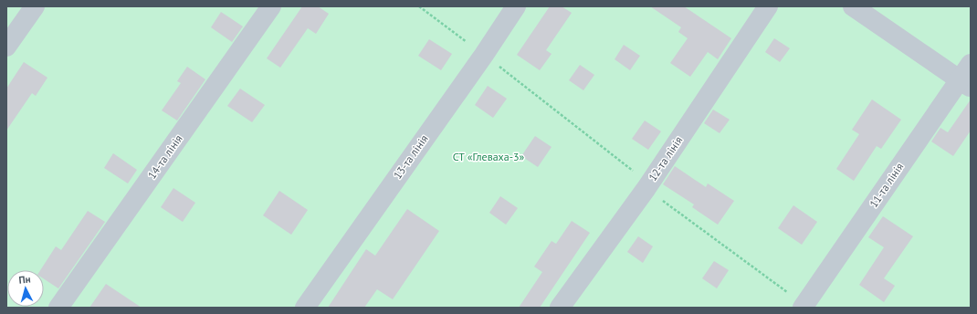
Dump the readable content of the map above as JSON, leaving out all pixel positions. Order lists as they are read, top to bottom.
{
  "streets": {
    "lane": [
      "14-та лінія",
      "13-та лінія",
      "12-та лінія",
      "11-та лінія"
    ]
  },
  "parks": ["СТ «Глеваха-3»"],
  "north": "top"
}
